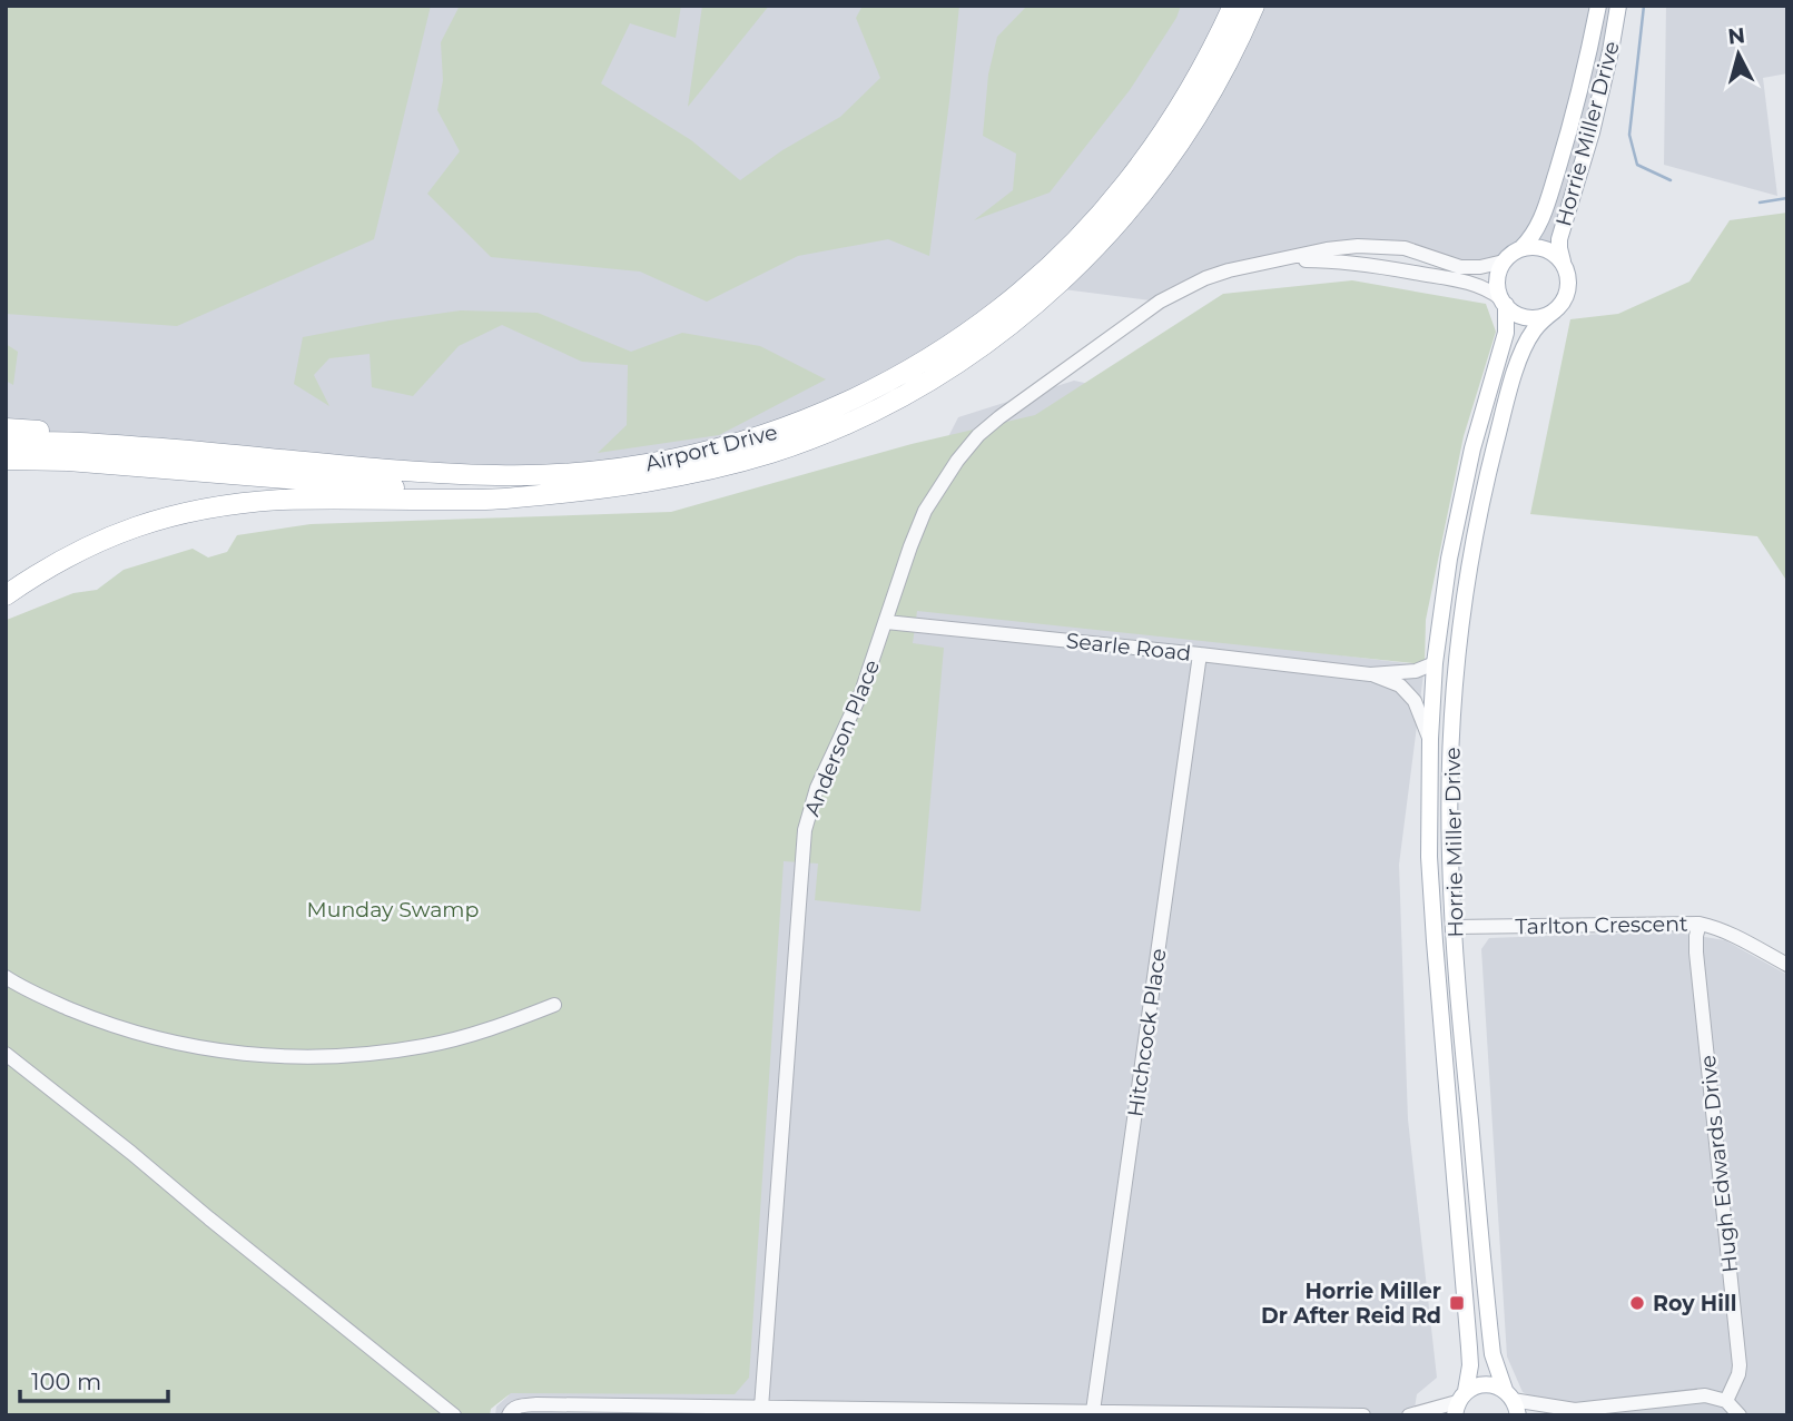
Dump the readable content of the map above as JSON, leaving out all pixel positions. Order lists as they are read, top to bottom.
{
  "streets": {
    "highway": ["Airport Drive"],
    "main road": ["Horrie Miller Drive"],
    "street": [
      "Searle Road",
      "Anderson Place",
      "Tarlton Crescent",
      "Hitchcock Place",
      "Hugh Edwards Drive"
    ]
  },
  "crossings": [
    ["Horrie Miller Drive", "Searle Road"],
    ["Horrie Miller Drive", "Anderson Place"],
    ["Horrie Miller Drive", "Tarlton Crescent"],
    ["Searle Road", "Anderson Place"],
    ["Searle Road", "Hitchcock Place"],
    ["Tarlton Crescent", "Hugh Edwards Drive"]
  ],
  "parks": ["Munday Swamp"],
  "places": {
    "transit": ["Horrie Miller Dr After Reid Rd"],
    "other": ["Roy Hill"]
  },
  "scale_bar": "100 m",
  "north": "top"
}
